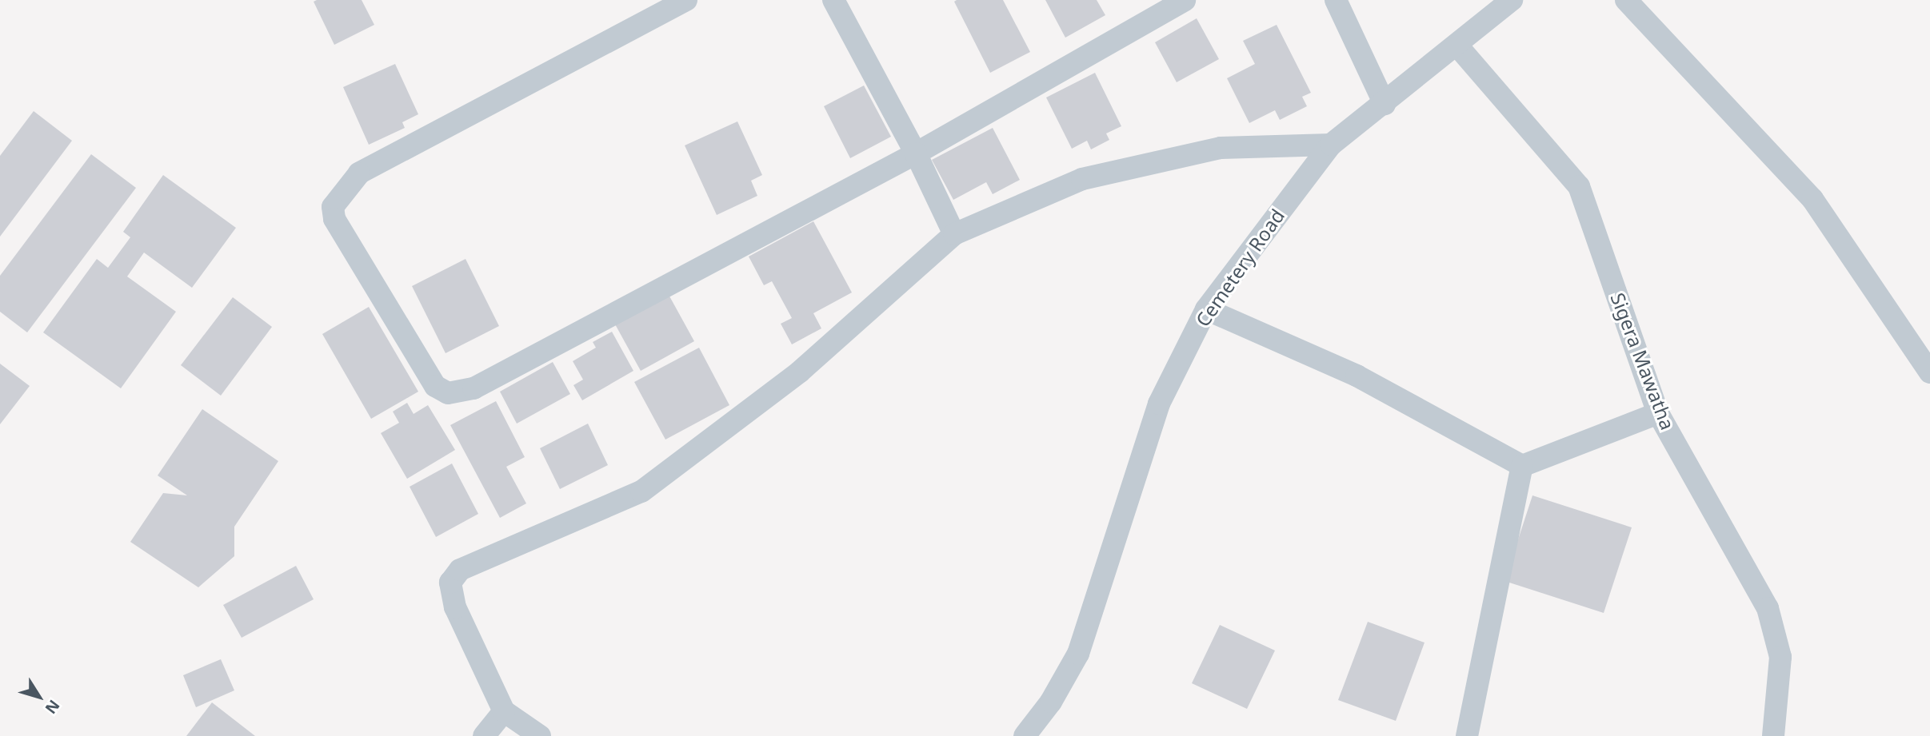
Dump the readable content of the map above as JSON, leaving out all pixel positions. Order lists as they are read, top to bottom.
{
  "streets": {
    "street": ["Cemetery Road", "Sigera Mawatha"]
  },
  "crossings": [
    ["Cemetery Road", "Sigera Mawatha"]
  ],
  "north": "bottom right"
}
